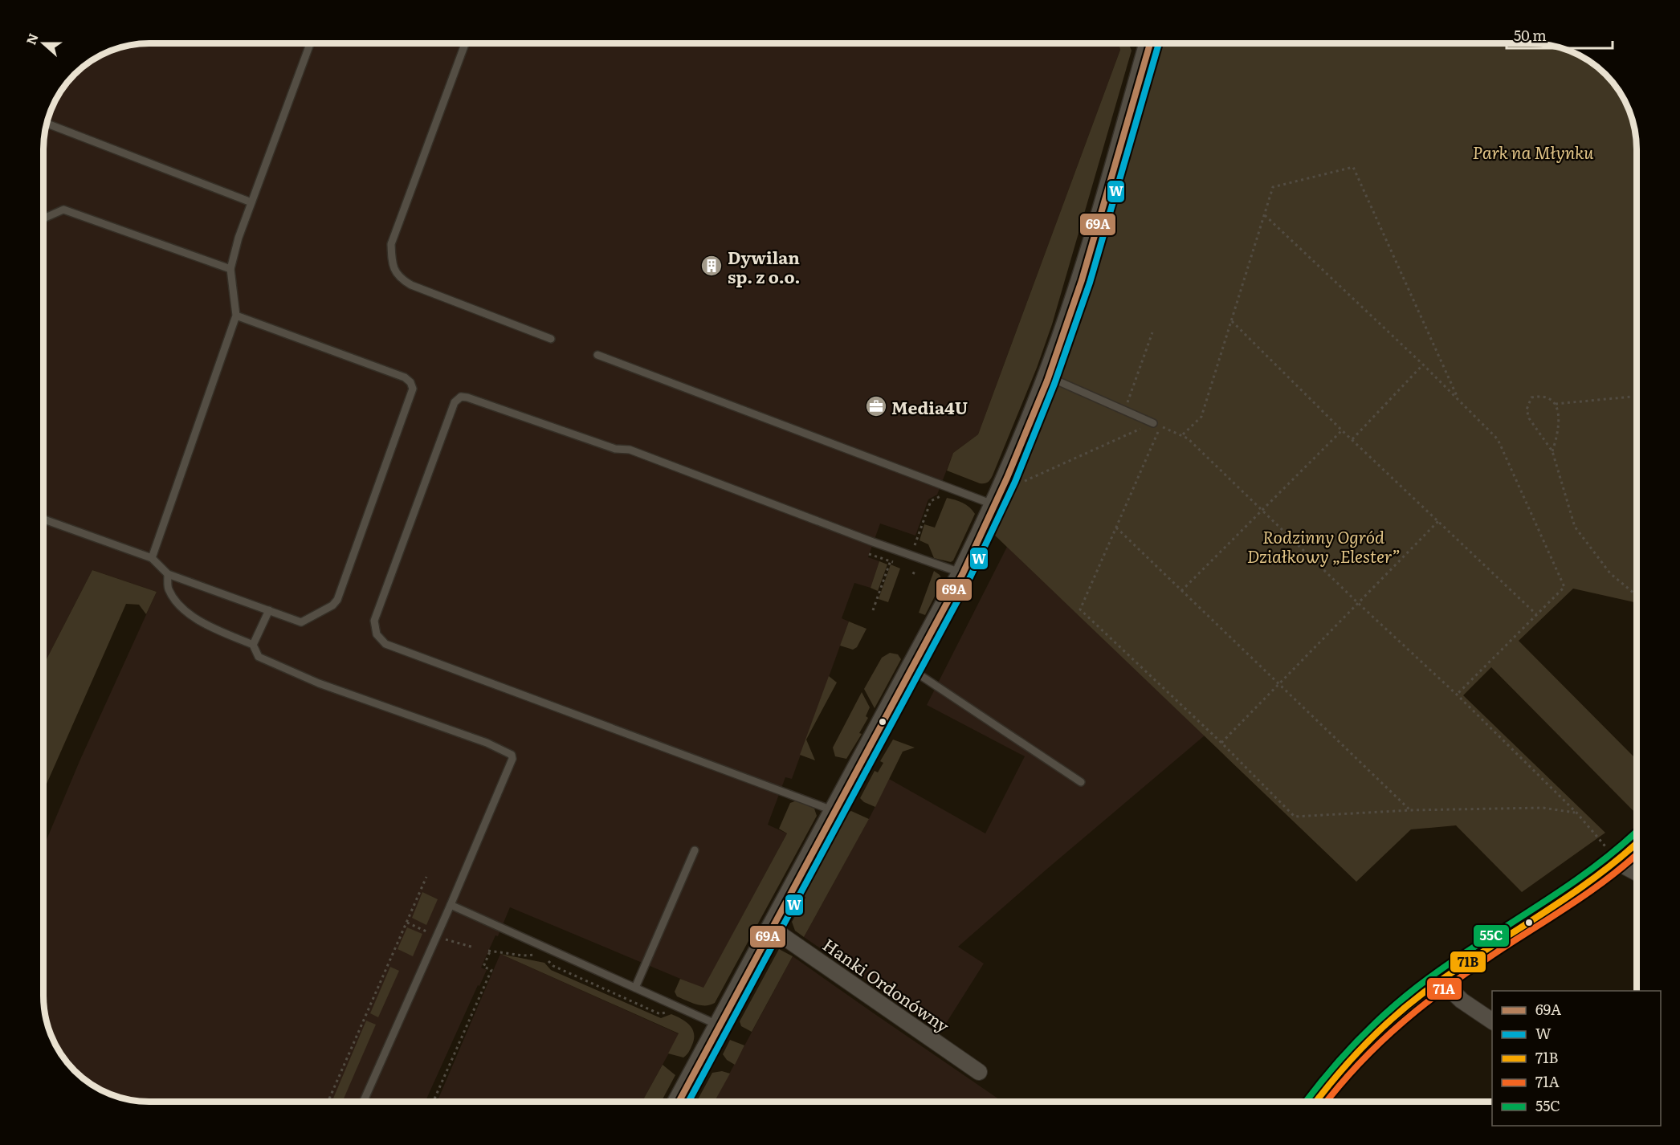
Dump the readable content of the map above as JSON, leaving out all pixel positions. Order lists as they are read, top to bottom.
{
  "streets": {
    "street": ["Hanki Ordonówny"]
  },
  "parks": ["Park na Młynku", "Rodzinny Ogród Działkowy „Elester”"],
  "places": {
    "building": ["Dywilan sp. z o.o."],
    "office": ["Media4U"]
  },
  "lines": [
    "transit line 69A",
    "transit line W",
    "transit line 55C",
    "transit line 71B",
    "transit line 71A"
  ],
  "legend": [
    "69A",
    "W",
    "71B",
    "71A",
    "55C"
  ],
  "scale_bar": "50 m",
  "north": "left"
}
